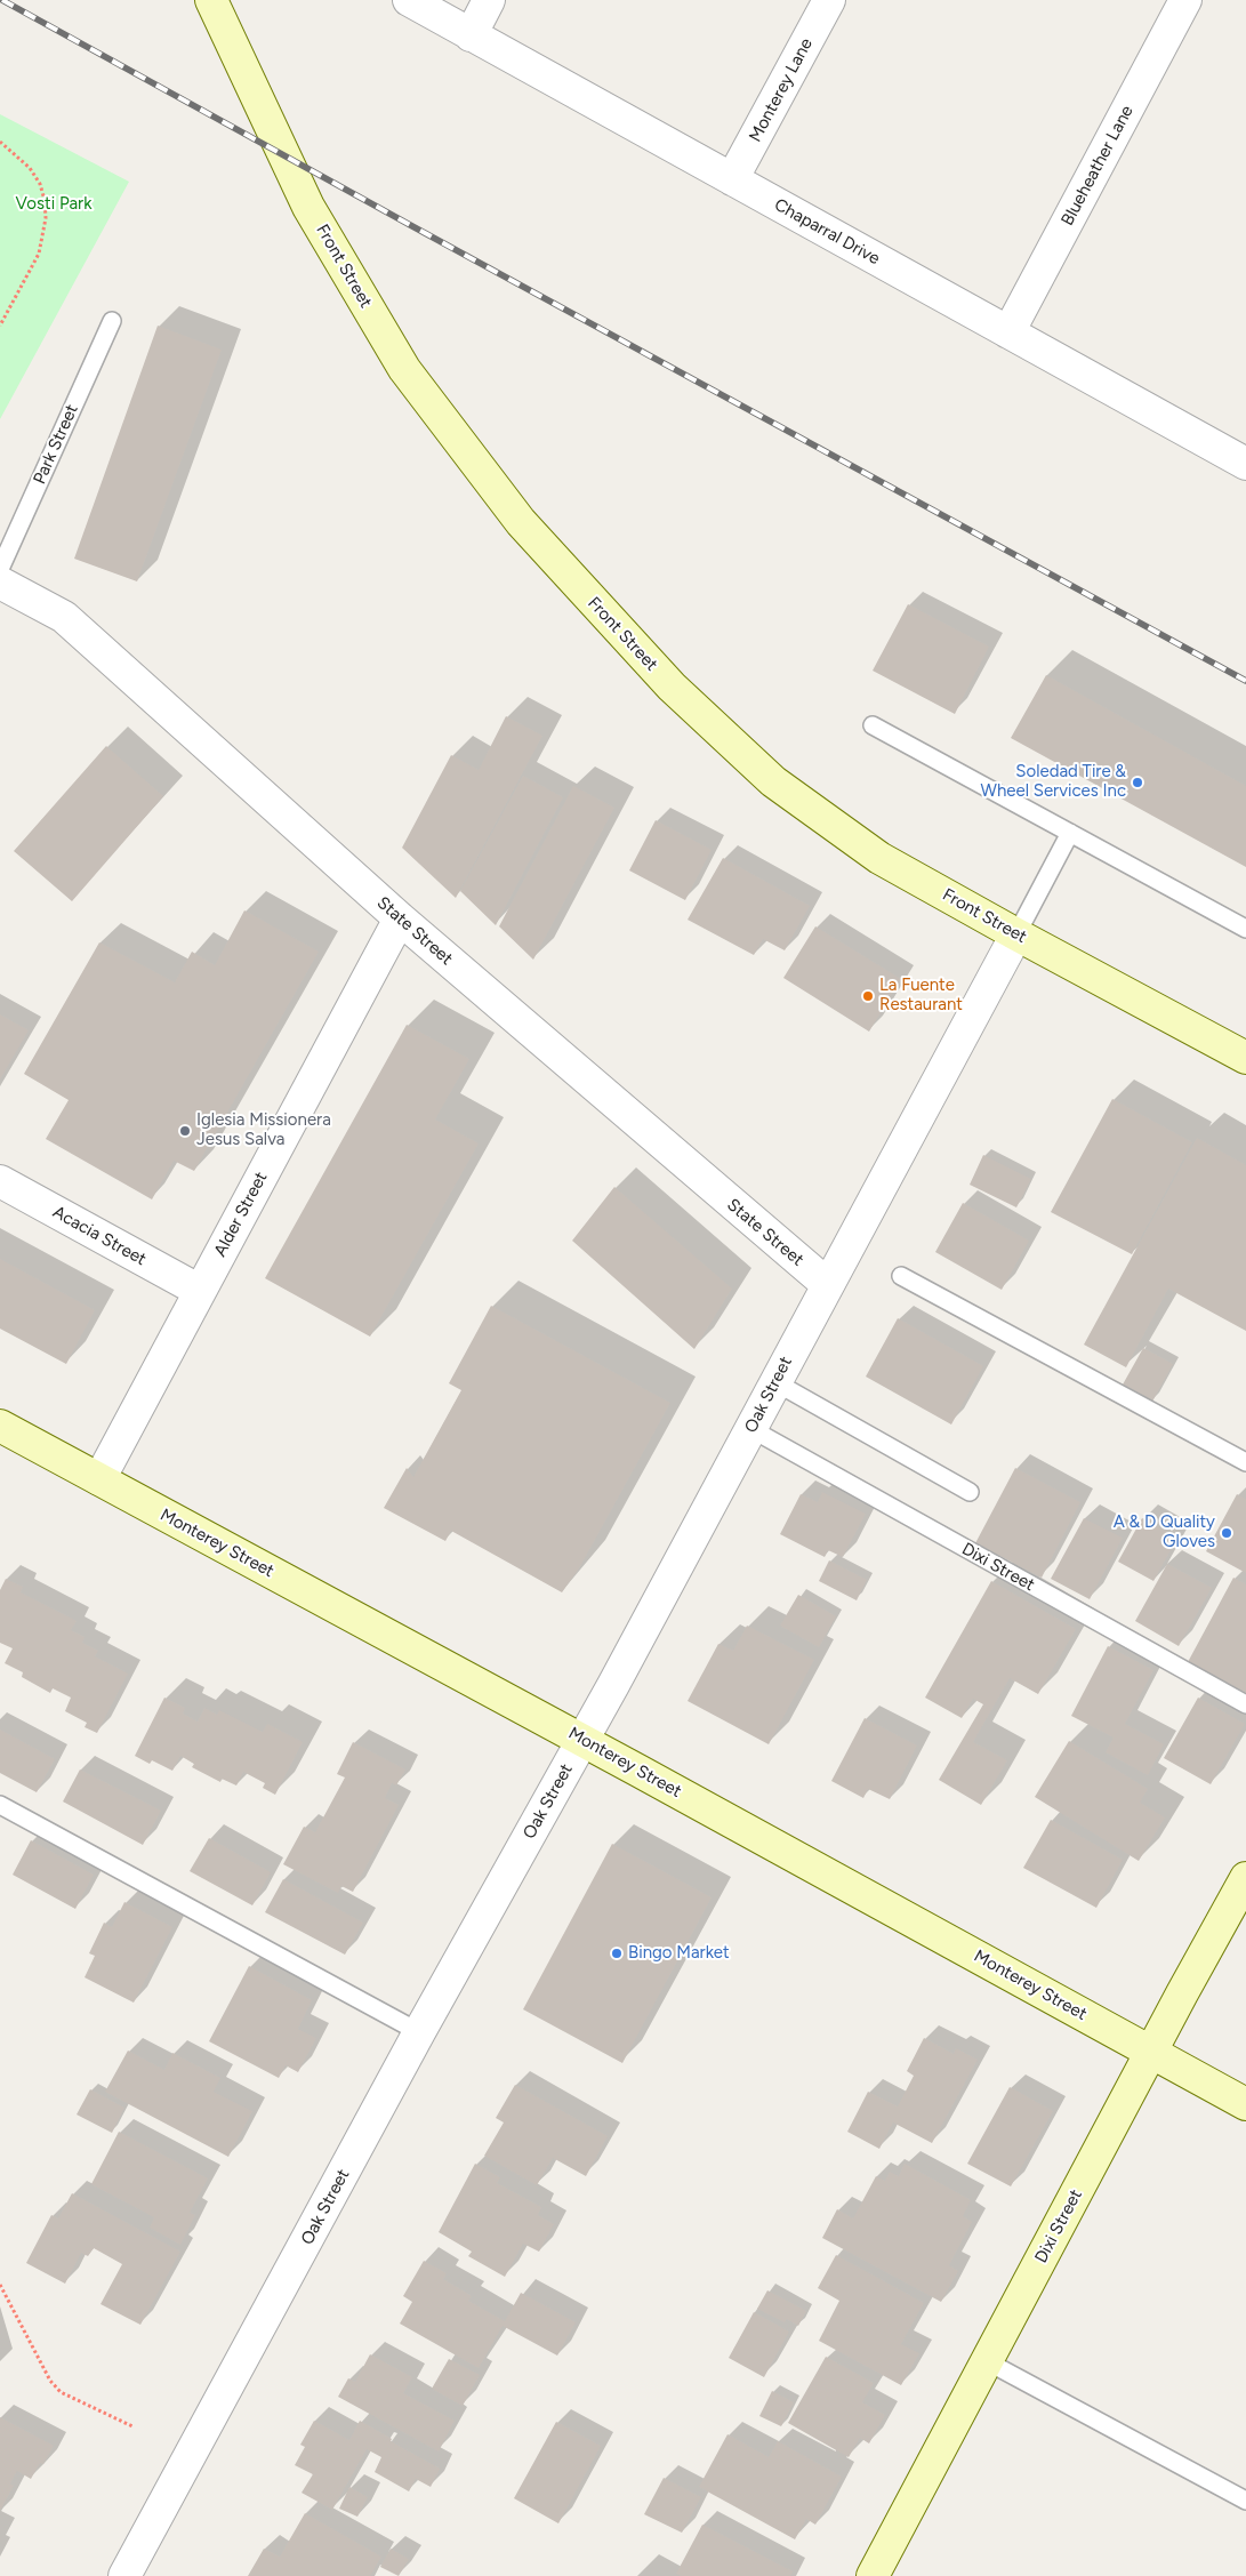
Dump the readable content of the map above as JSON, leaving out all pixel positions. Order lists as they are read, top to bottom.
{
  "streets": {
    "street": [
      "Monterey Lane",
      "Blueheather Lane",
      "Chaparral Drive",
      "Front Street",
      "State Street",
      "Alder Street",
      "Acacia Street",
      "Oak Street",
      "Monterey Street",
      "Dixi Street"
    ],
    "lane": ["Park Street"]
  },
  "crossings": [
    ["Monterey Lane", "Chaparral Drive"],
    ["Blueheather Lane", "Chaparral Drive"],
    ["Front Street", "Oak Street"],
    ["State Street", "Alder Street"],
    ["State Street", "Oak Street"],
    ["Alder Street", "Acacia Street"],
    ["Alder Street", "Monterey Street"],
    ["Oak Street", "Monterey Street"],
    ["Oak Street", "Dixi Street"],
    ["Monterey Street", "Dixi Street"]
  ],
  "parks": ["Vosti Park"],
  "places": [
    "Soledad Tire & Wheel Services Inc",
    "La Fuente Restaurant",
    "Iglesia Missionera Jesus Salva",
    "A & D Quality Gloves",
    "Bingo Market"
  ]
}
